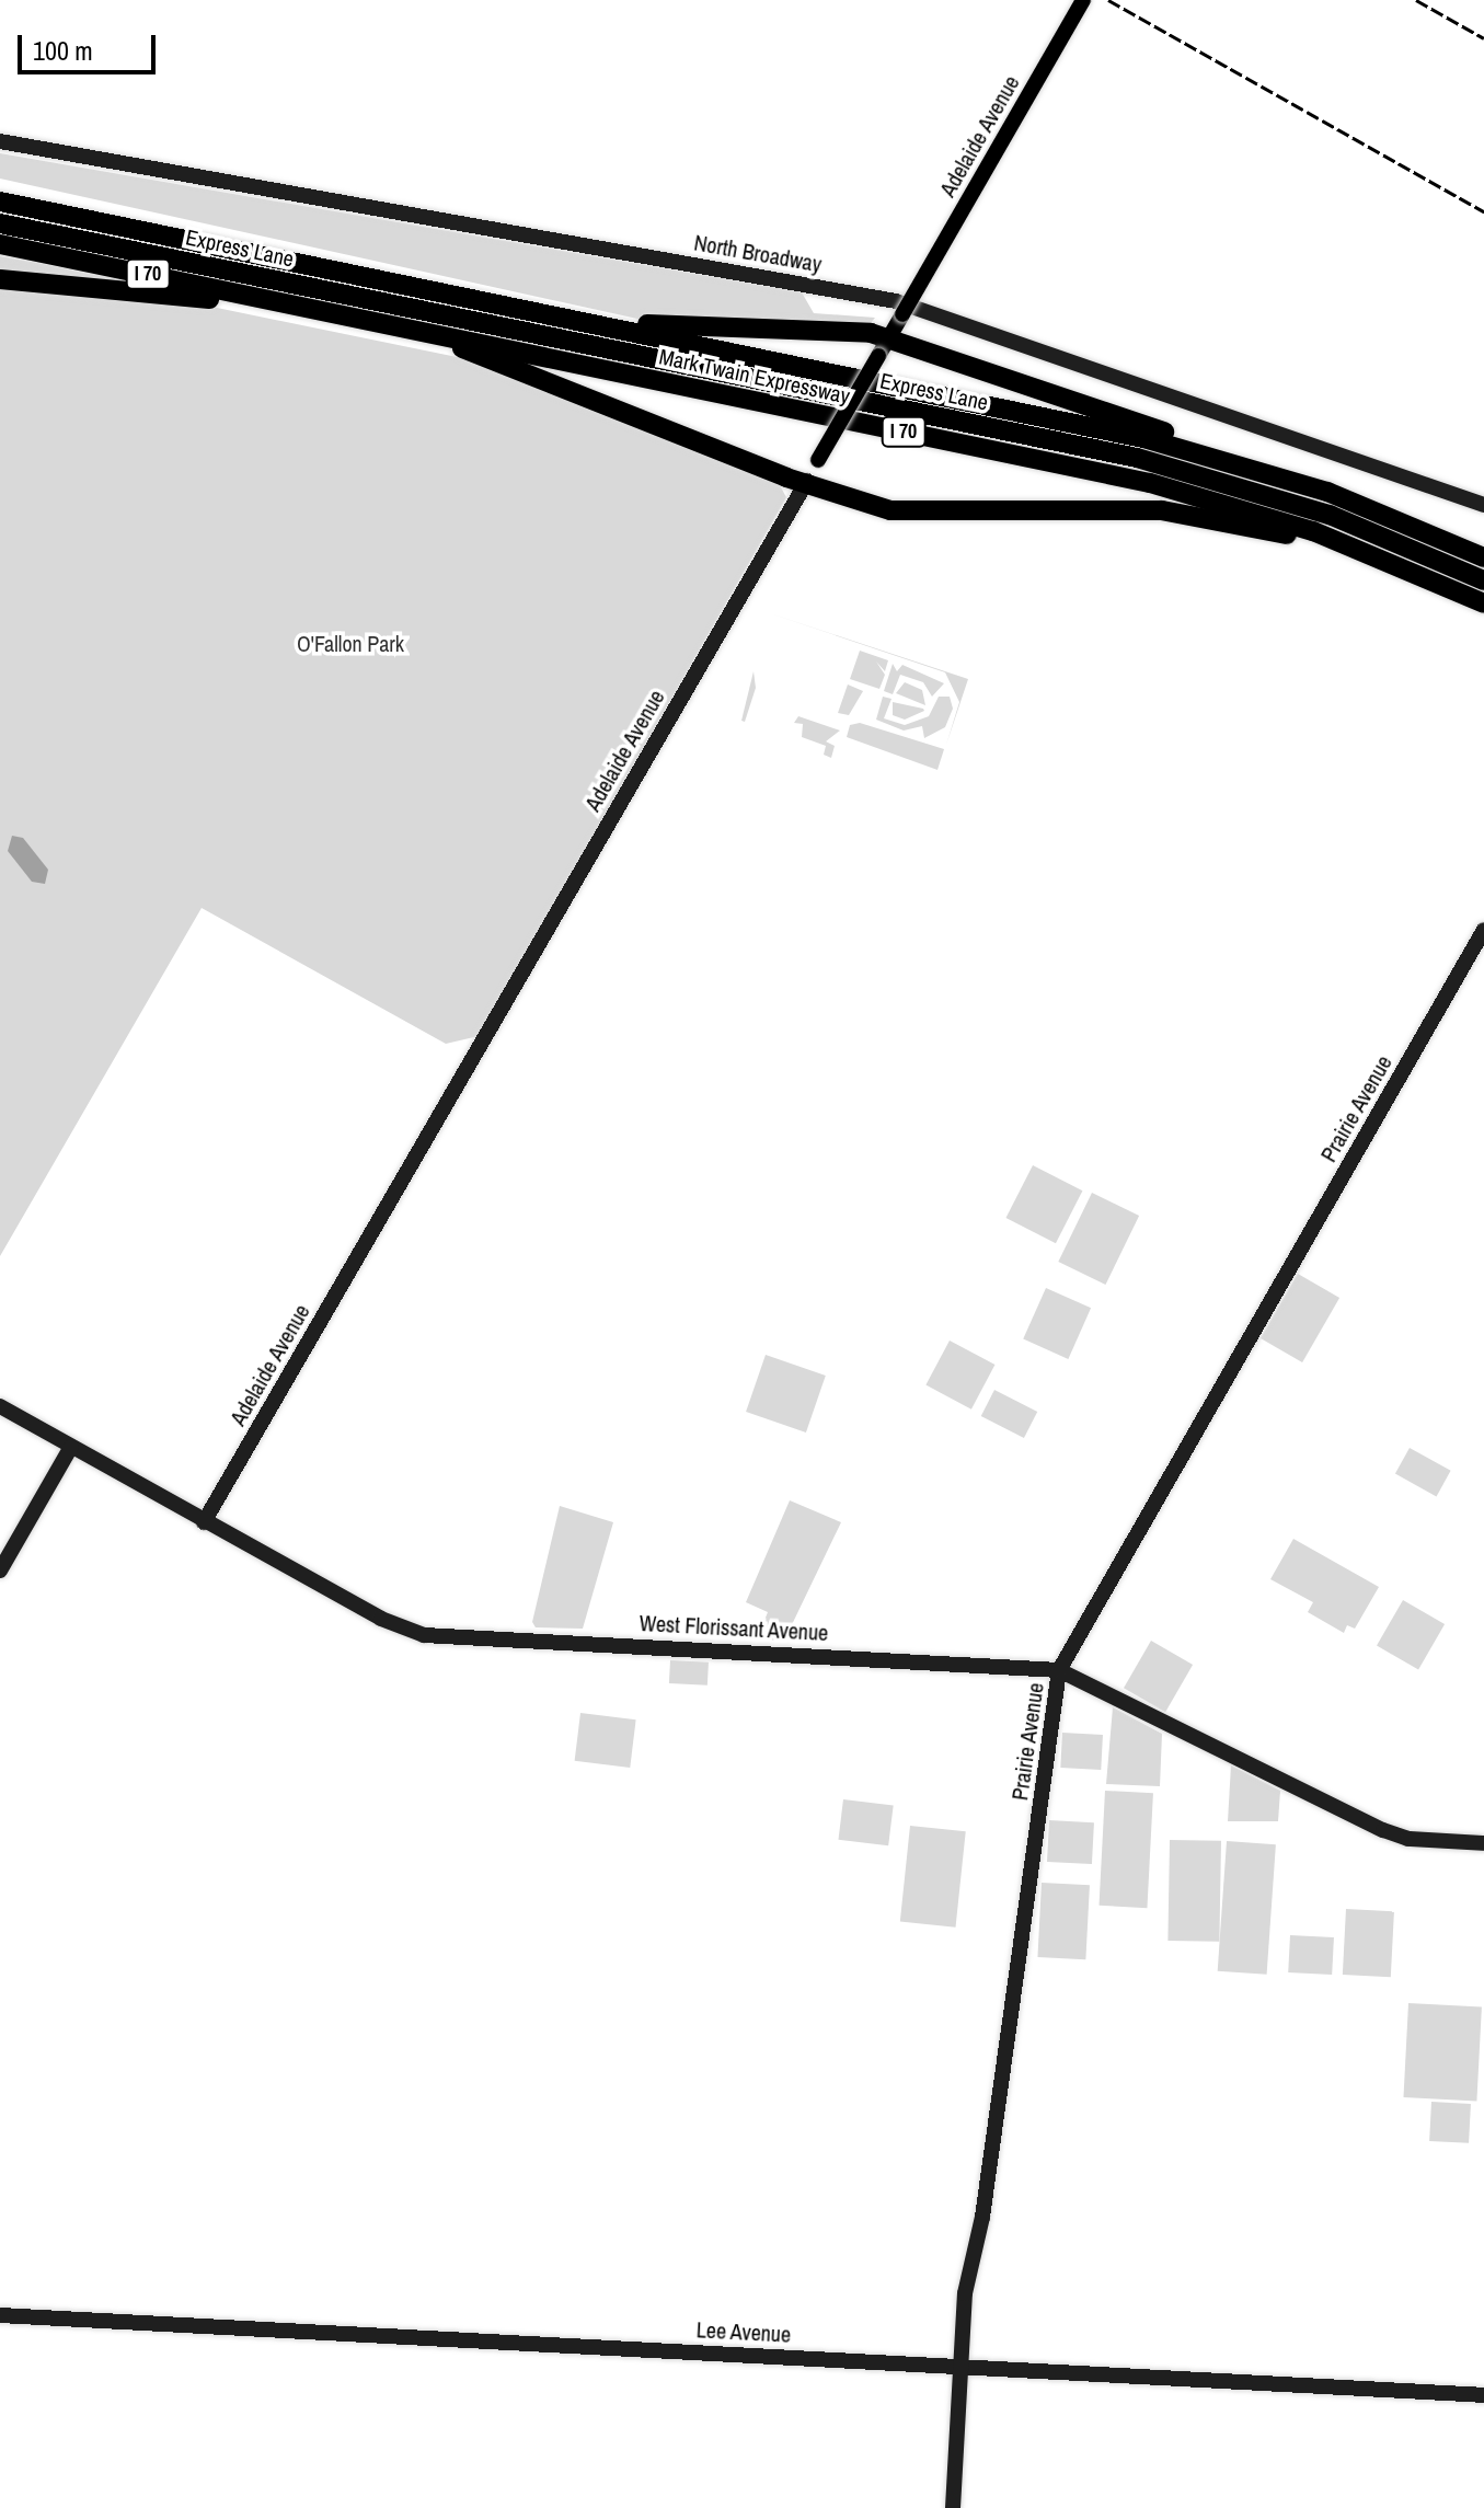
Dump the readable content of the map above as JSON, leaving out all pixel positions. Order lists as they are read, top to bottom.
{
  "streets": {
    "highway": ["Express Lane", "I 70", "Mark Twain Expressway"],
    "main road": [
      "Adelaide Avenue",
      "North Broadway",
      "Prairie Avenue",
      "West Florissant Avenue",
      "Lee Avenue"
    ]
  },
  "crossings": [
    ["Adelaide Avenue", "West Florissant Avenue"],
    ["Prairie Avenue", "West Florissant Avenue"],
    ["Prairie Avenue", "Lee Avenue"]
  ],
  "parks": ["O'Fallon Park"],
  "scale_bar": "100 m"
}
